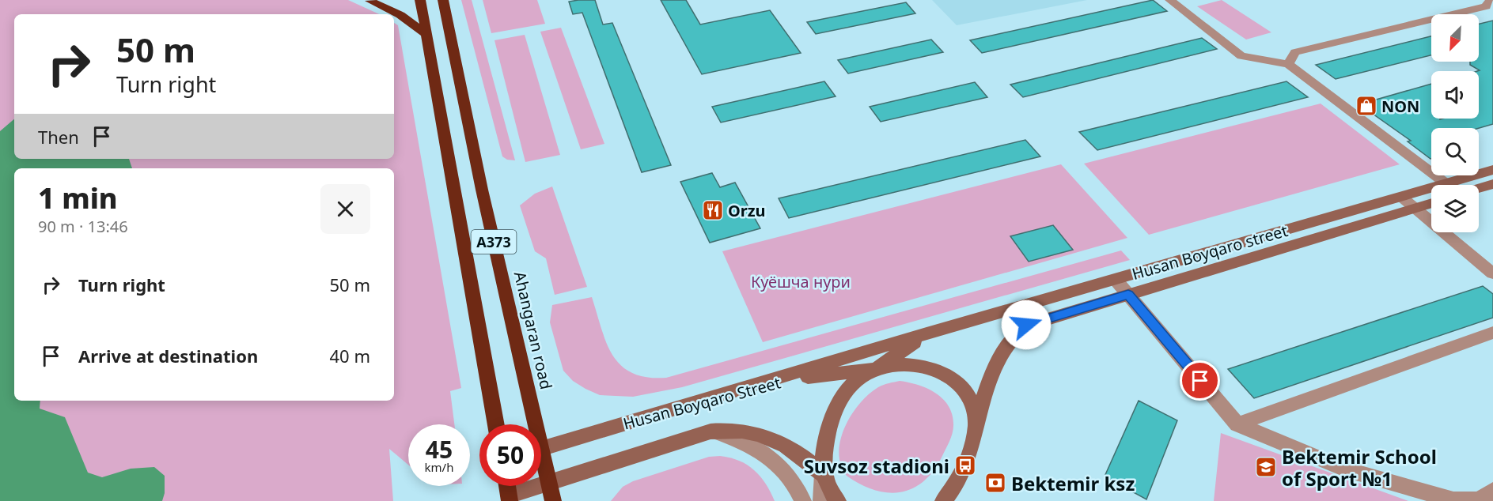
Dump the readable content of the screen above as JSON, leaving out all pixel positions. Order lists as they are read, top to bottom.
{
  "streets": {
    "highway": ["A373", "Ahangaran road"],
    "main road": ["Husan Boyqaro street", "Husan Boyqaro Street"]
  },
  "crossings": [
    ["Husan Boyqaro street", "Husan Boyqaro Street"],
    ["Ahangaran road", "Husan Boyqaro Street"]
  ],
  "parks": ["Куёшча нури"],
  "places": {
    "shop": ["NON"],
    "restaurant": ["Orzu"],
    "bus stop": ["Suvsoz stadioni"],
    "school or university": ["Bektemir School of Sport №1"],
    "bank": ["Bektemir ksz"]
  },
  "north": "bottom left",
  "page": {
    "turn": ["50 m", "Turn right"],
    "then": "Then",
    "heading": ["1 min", "90 m · 13:46"],
    "list": [
      {
        "name": "Turn right",
        "value": "50 m"
      },
      {
        "name": "Arrive at destination",
        "value": "40 m"
      }
    ],
    "speed": "45 km/h",
    "limit": "50"
  }
}
